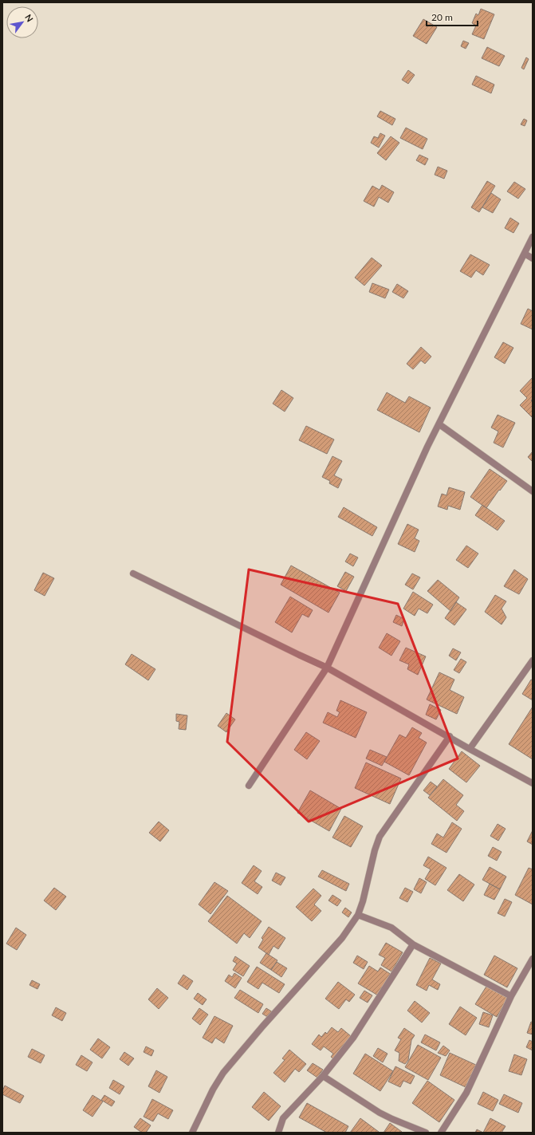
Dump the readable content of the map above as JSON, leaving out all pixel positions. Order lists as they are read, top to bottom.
{
  "scale_bar": "20 m",
  "north": "top right"
}
